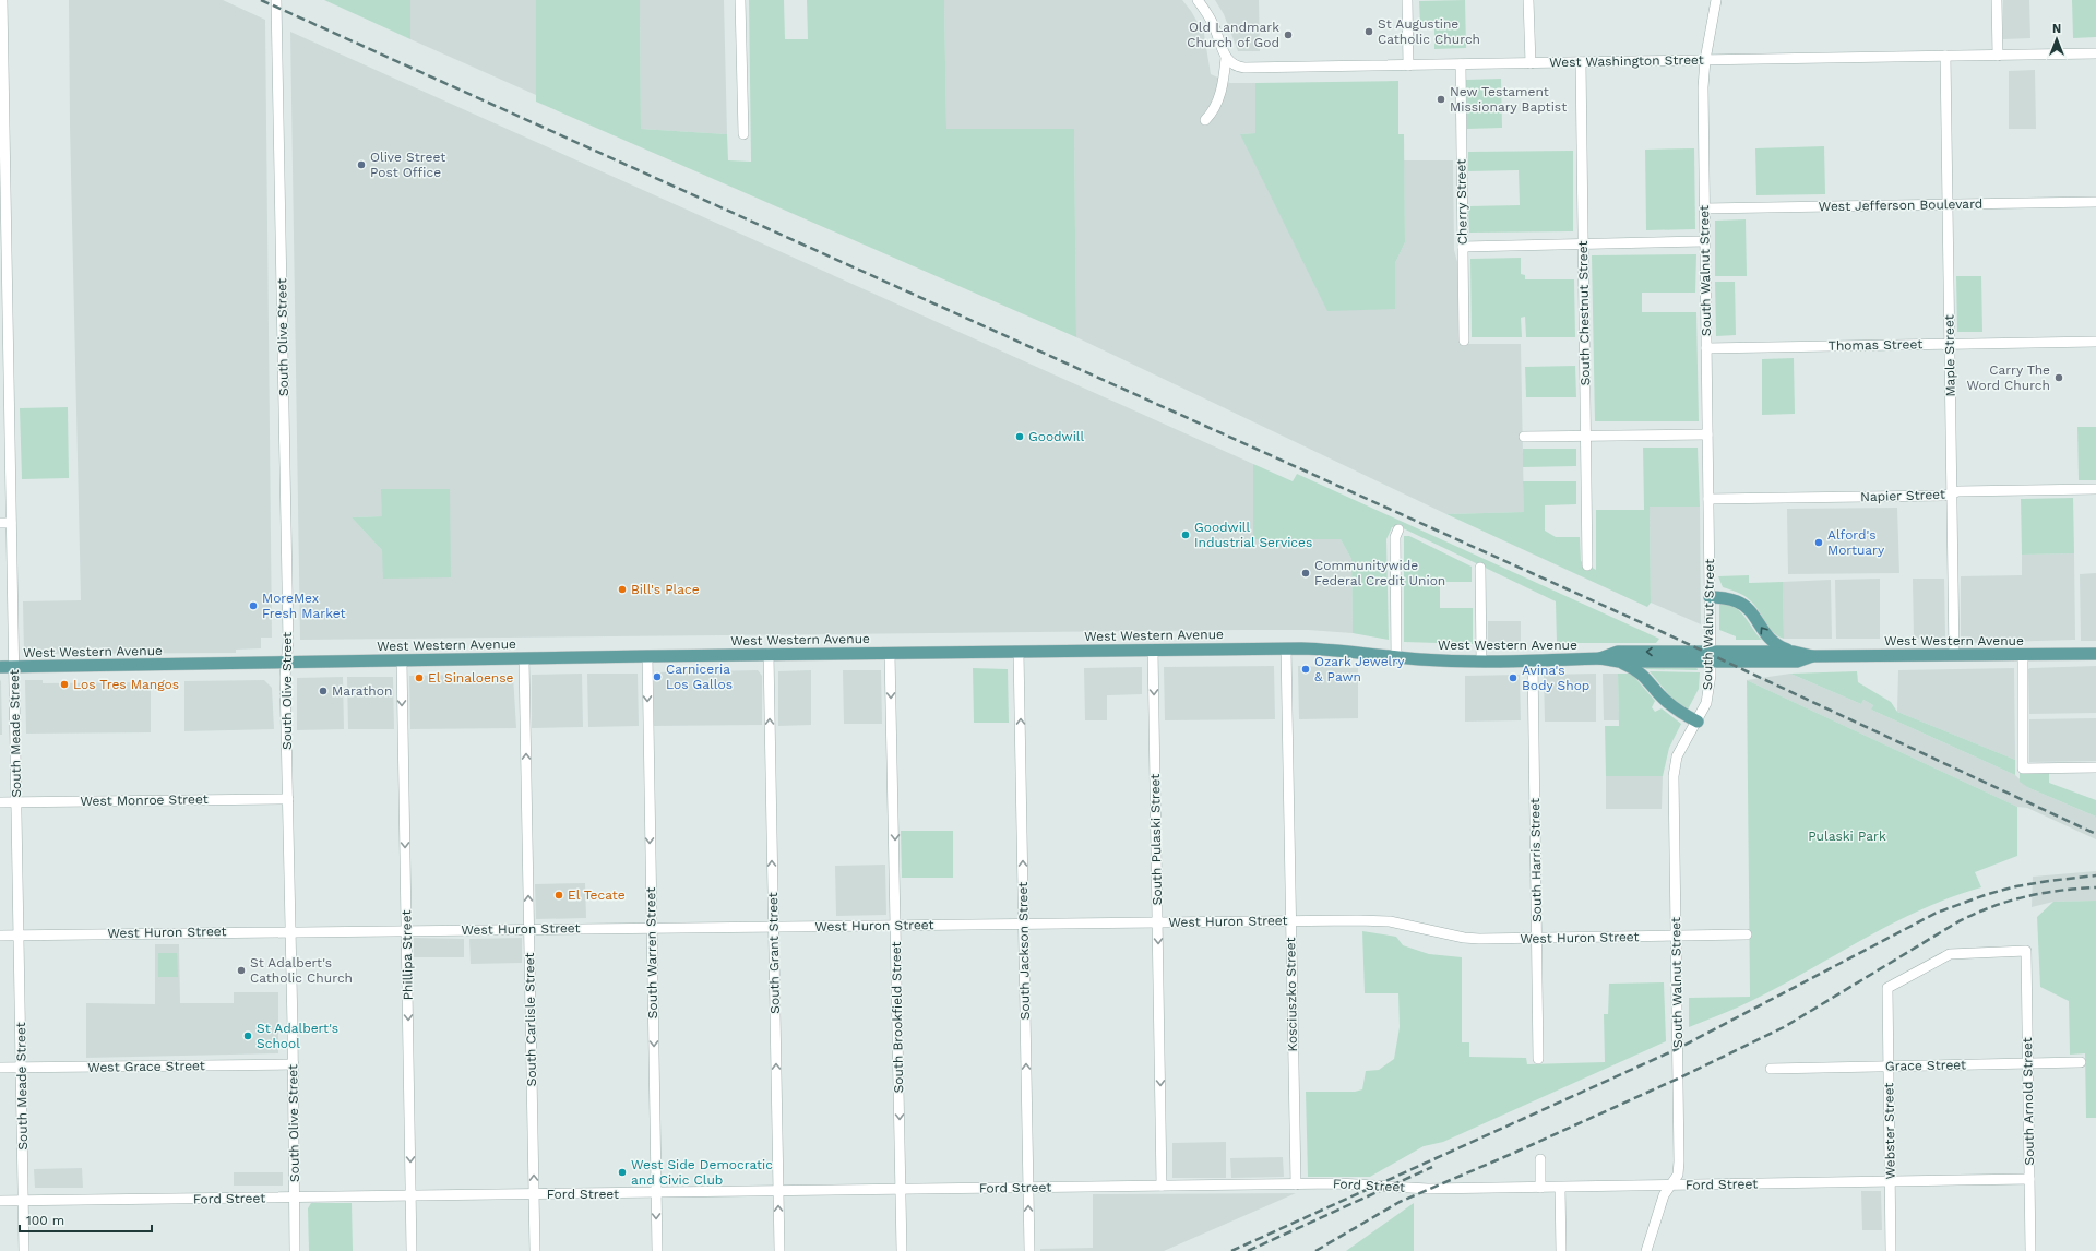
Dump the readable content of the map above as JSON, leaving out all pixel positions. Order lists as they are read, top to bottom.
{
  "streets": {
    "main road": ["West Western Avenue"],
    "street": [
      "West Washington Street",
      "Cherry Street",
      "West Jefferson Boulevard",
      "South Walnut Street",
      "South Chestnut Street",
      "South Olive Street",
      "Thomas Street",
      "Maple Street",
      "Napier Street",
      "South Meade Street",
      "West Monroe Street",
      "South Pulaski Street",
      "South Harris Street",
      "West Huron Street",
      "South Jackson Street",
      "South Warren Street",
      "South Grant Street",
      "Phillipa Street",
      "Kosciuszko Street",
      "South Brookfield Street",
      "South Carlisle Street",
      "Grace Street",
      "West Grace Street",
      "South Arnold Street",
      "Webster Street",
      "Ford Street"
    ]
  },
  "crossings": [
    ["West Washington Street", "Cherry Street"],
    ["West Washington Street", "South Walnut Street"],
    ["West Washington Street", "South Chestnut Street"],
    ["West Washington Street", "Maple Street"],
    ["West Jefferson Boulevard", "South Walnut Street"],
    ["West Jefferson Boulevard", "Maple Street"],
    ["South Walnut Street", "Thomas Street"],
    ["South Walnut Street", "Napier Street"],
    ["South Walnut Street", "West Western Avenue"],
    ["South Walnut Street", "West Huron Street"],
    ["South Walnut Street", "Ford Street"],
    ["South Olive Street", "West Western Avenue"],
    ["South Olive Street", "West Monroe Street"],
    ["South Olive Street", "West Huron Street"],
    ["South Olive Street", "West Grace Street"],
    ["South Olive Street", "Ford Street"],
    ["Thomas Street", "Maple Street"],
    ["Maple Street", "Napier Street"],
    ["Maple Street", "West Western Avenue"],
    ["West Western Avenue", "South Meade Street"],
    ["West Western Avenue", "South Pulaski Street"],
    ["West Western Avenue", "South Harris Street"],
    ["West Western Avenue", "South Jackson Street"],
    ["West Western Avenue", "South Warren Street"],
    ["West Western Avenue", "South Grant Street"],
    ["West Western Avenue", "Phillipa Street"],
    ["West Western Avenue", "Kosciuszko Street"],
    ["West Western Avenue", "South Brookfield Street"],
    ["West Western Avenue", "South Carlisle Street"],
    ["South Meade Street", "West Monroe Street"],
    ["South Meade Street", "West Huron Street"],
    ["South Meade Street", "West Grace Street"],
    ["South Meade Street", "Ford Street"],
    ["South Pulaski Street", "West Huron Street"],
    ["South Pulaski Street", "Ford Street"],
    ["South Harris Street", "West Huron Street"],
    ["West Huron Street", "South Jackson Street"],
    ["West Huron Street", "South Warren Street"],
    ["West Huron Street", "South Grant Street"],
    ["West Huron Street", "Phillipa Street"],
    ["West Huron Street", "Kosciuszko Street"],
    ["West Huron Street", "South Brookfield Street"],
    ["West Huron Street", "South Carlisle Street"],
    ["South Jackson Street", "Ford Street"],
    ["South Warren Street", "Ford Street"],
    ["South Grant Street", "Ford Street"],
    ["Phillipa Street", "Ford Street"],
    ["Kosciuszko Street", "Ford Street"],
    ["South Brookfield Street", "Ford Street"],
    ["South Carlisle Street", "Ford Street"],
    ["Grace Street", "South Arnold Street"],
    ["Grace Street", "Webster Street"],
    ["South Arnold Street", "Webster Street"],
    ["South Arnold Street", "Ford Street"],
    ["Webster Street", "Ford Street"]
  ],
  "one_way": [
    "South Pulaski Street",
    "South Jackson Street",
    "South Warren Street",
    "South Grant Street",
    "Phillipa Street",
    "South Brookfield Street",
    "South Carlisle Street"
  ],
  "parks": ["Pulaski Park"],
  "places": [
    "St Augustine Catholic Church",
    "Old Landmark Church of God",
    "New Testament Missionary Baptist",
    "Olive Street Post Office",
    "Carry The Word Church",
    "Goodwill",
    "Goodwill Industrial Services",
    "Alford's Mortuary",
    "Communitywide Federal Credit Union",
    "Bill's Place",
    "MoreMex Fresh Market",
    "Ozark Jewelry & Pawn",
    "Carniceria Los Gallos",
    "El Sinaloense",
    "Avina's Body Shop",
    "Los Tres Mangos",
    "Marathon",
    "El Tecate",
    "St Adalbert's Catholic Church",
    "St Adalbert's School",
    "West Side Democratic and Civic Club"
  ],
  "scale_bar": "100 m",
  "north": "top"
}
